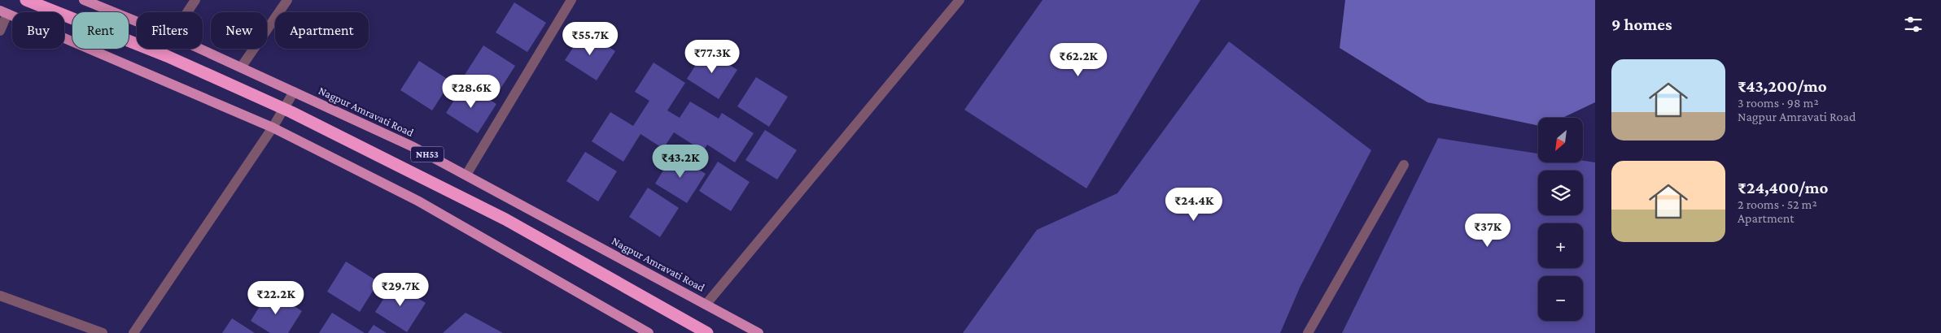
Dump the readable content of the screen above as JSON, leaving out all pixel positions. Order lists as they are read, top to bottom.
{
  "streets": {
    "main road": ["Nagpur Amravati Road", "NH53"]
  },
  "north": "bottom left",
  "page": {
    "heading": "9 homes",
    "chip": [
      "Buy",
      "Rent",
      "Filters",
      "New",
      "Apartment"
    ],
    "price": [
      "₹55.7K",
      "₹77.3K",
      "₹62.2K",
      "₹28.6K",
      "₹43.2K",
      "₹24.4K",
      "₹37K",
      "₹29.7K",
      "₹22.2K"
    ],
    "list": [
      {
        "name": "₹43,200/mo",
        "note": "3 rooms · 98 m² · Nagpur Amravati Road"
      },
      {
        "name": "₹24,400/mo",
        "note": "2 rooms · 52 m² · Apartment"
      }
    ],
    "map_buttons": ["+", "−"]
  }
}
